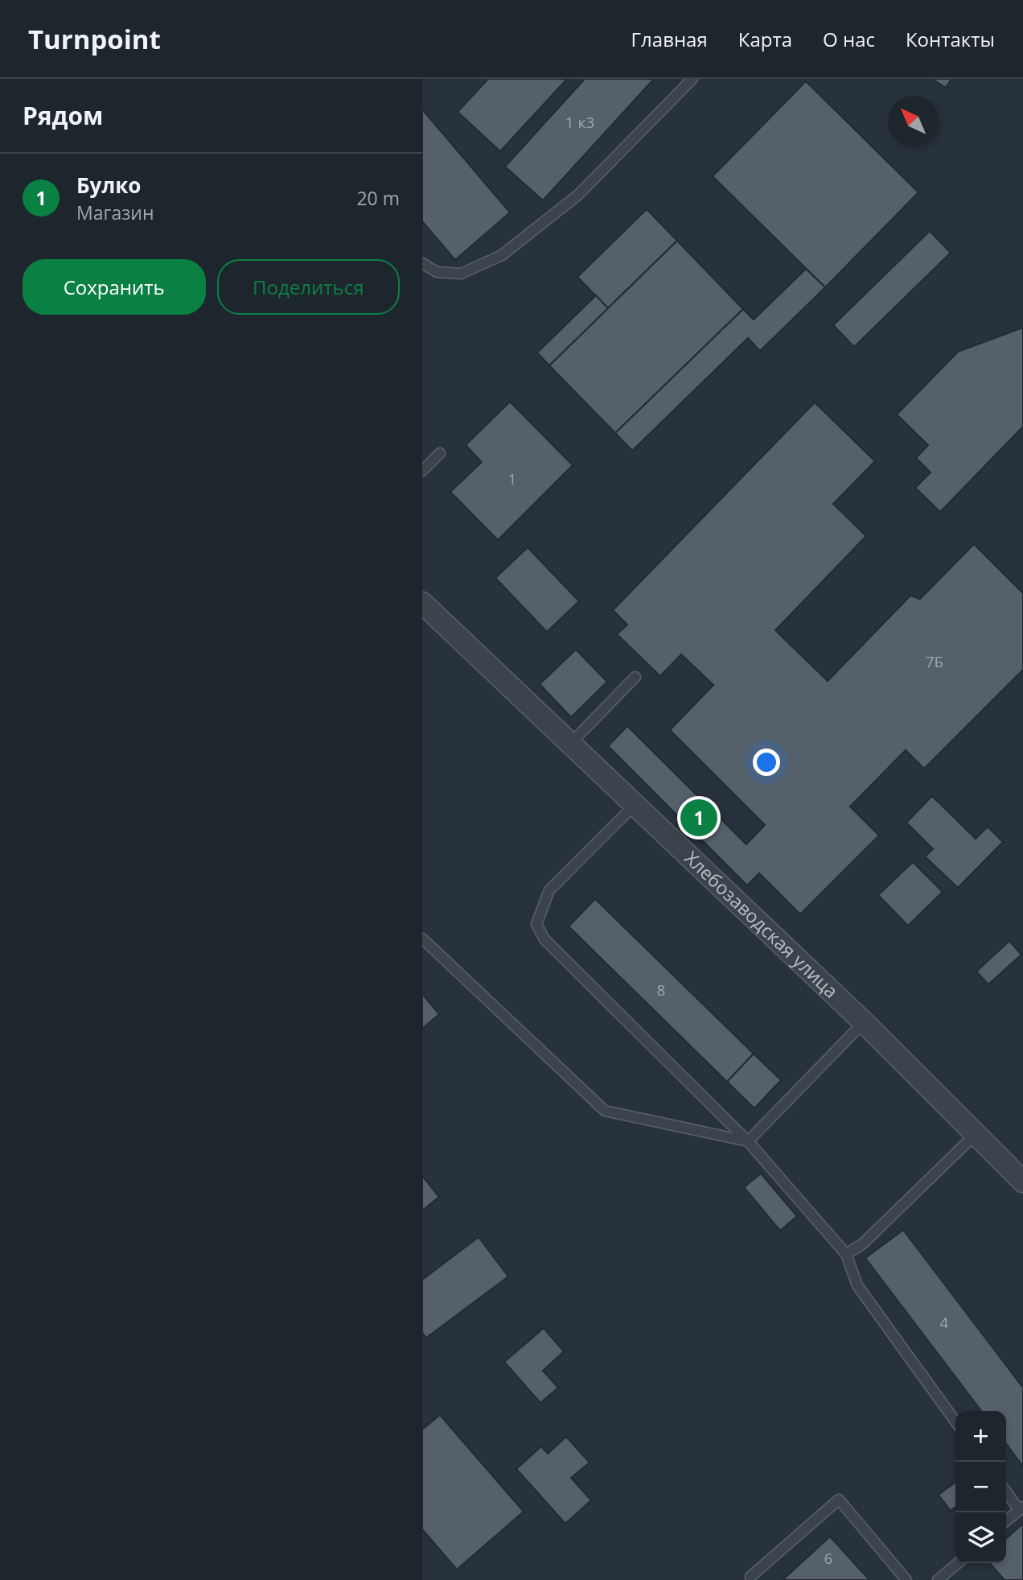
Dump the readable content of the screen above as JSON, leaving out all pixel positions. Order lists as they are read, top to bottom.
{
  "streets": {
    "street": ["Хлебозаводская улица"]
  },
  "house_numbers": [
    "1 к3",
    "1",
    "7Б",
    "8",
    "4",
    "6"
  ],
  "north": "top left",
  "page": {
    "header": "Turnpoint",
    "nav": [
      "Главная",
      "Карта",
      "О нас",
      "Контакты"
    ],
    "heading": "Рядом",
    "list": [
      {
        "mark": "1",
        "name": "Булко",
        "note": "Магазин",
        "value": "20 m"
      }
    ],
    "buttons": ["Сохранить", "Поделиться"],
    "pins": "1",
    "map_buttons": ["+", "−"]
  }
}
